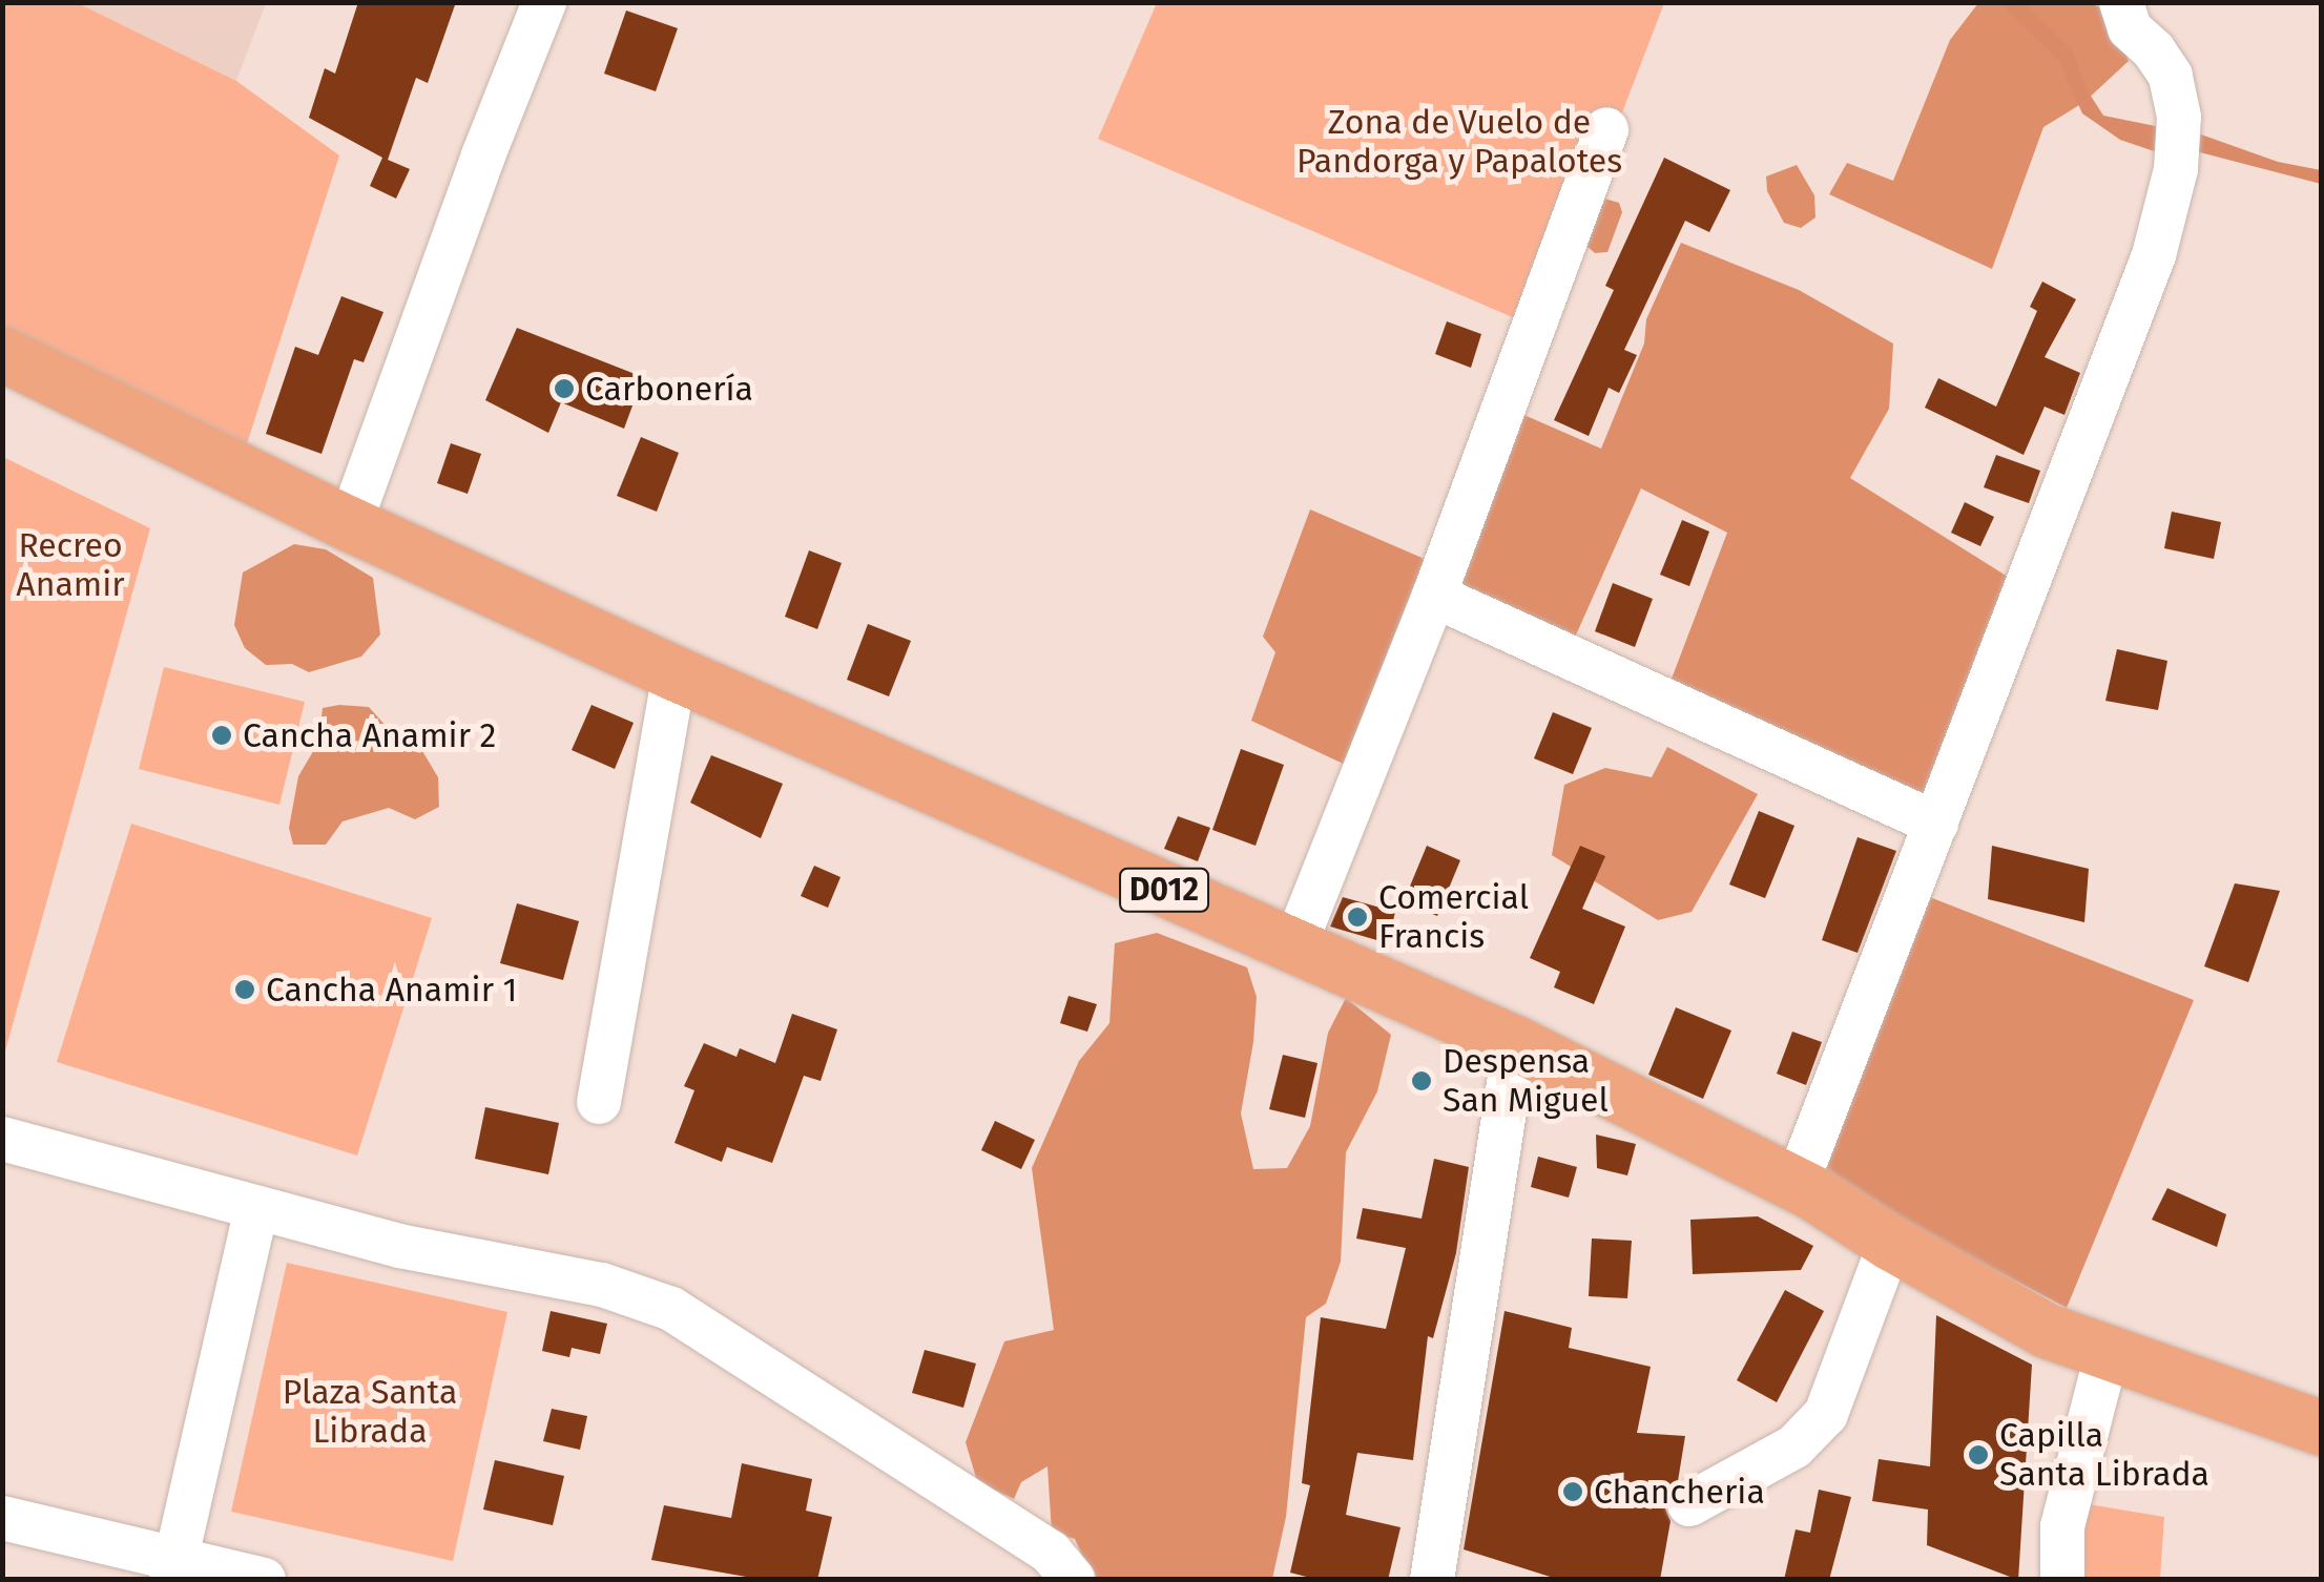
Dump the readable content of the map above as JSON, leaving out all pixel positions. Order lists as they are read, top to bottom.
{
  "streets": {
    "main road": ["D012"]
  },
  "parks": ["Zona de Vuelo de Pandorga y Papalotes", "Recreo Anamir", "Plaza Santa Librada"],
  "places": [
    "Carbonería",
    "Cancha Anamir 2",
    "Comercial Francis",
    "Cancha Anamir 1",
    "Despensa San Miguel",
    "Capilla Santa Librada",
    "Chancheria"
  ]
}
